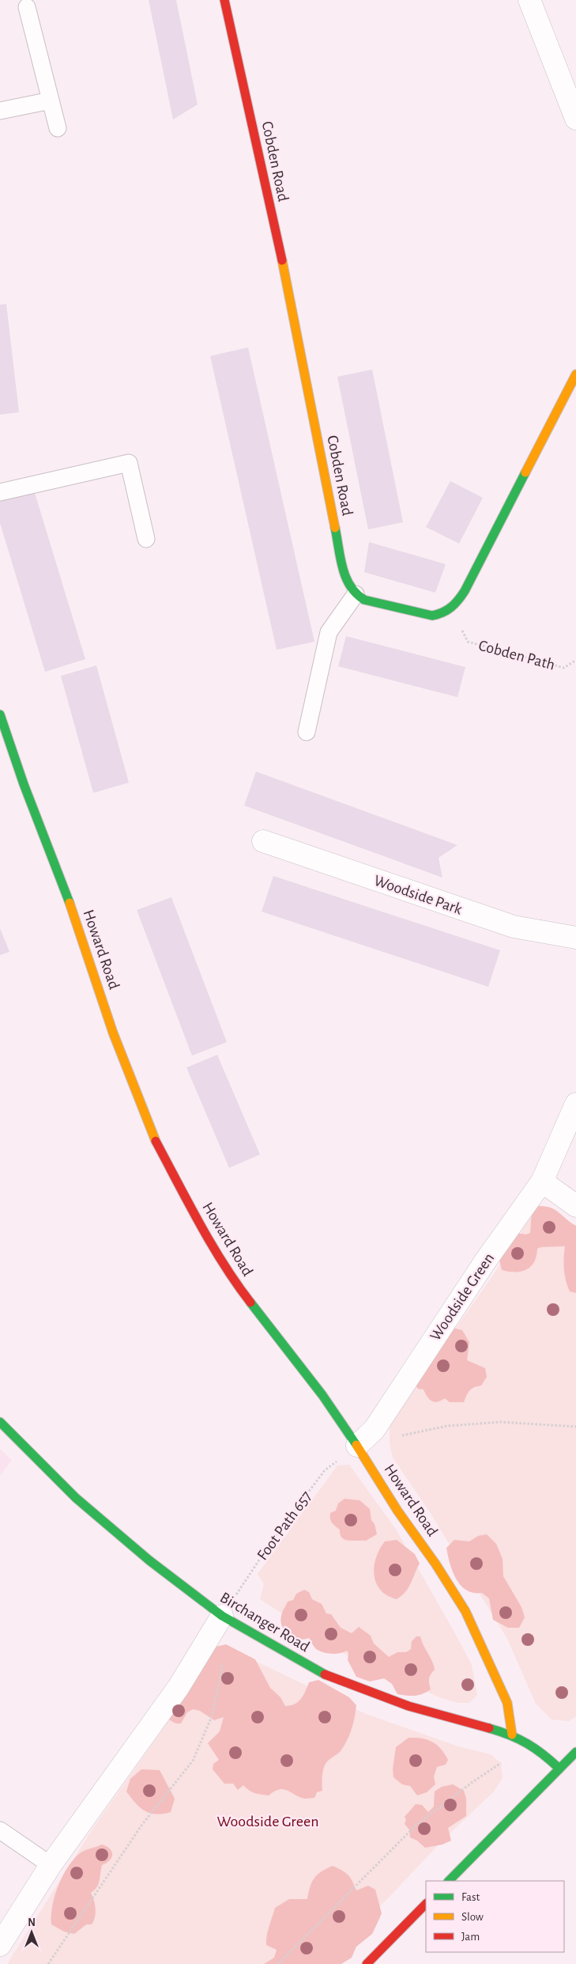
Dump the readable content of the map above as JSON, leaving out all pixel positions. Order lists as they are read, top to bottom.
{
  "streets": {
    "street": [
      "Cobden Road",
      "Woodside Park",
      "Howard Road",
      "Woodside Green",
      "Birchanger Road"
    ],
    "path": ["Cobden Path", "Foot Path 657"]
  },
  "crossings": [
    ["Howard Road", "Woodside Green"],
    ["Howard Road", "Foot Path 657"],
    ["Howard Road", "Birchanger Road"],
    ["Woodside Green", "Foot Path 657"],
    ["Foot Path 657", "Birchanger Road"]
  ],
  "parks": ["Woodside Green"],
  "legend": ["Fast", "Slow", "Jam"],
  "north": "top"
}
